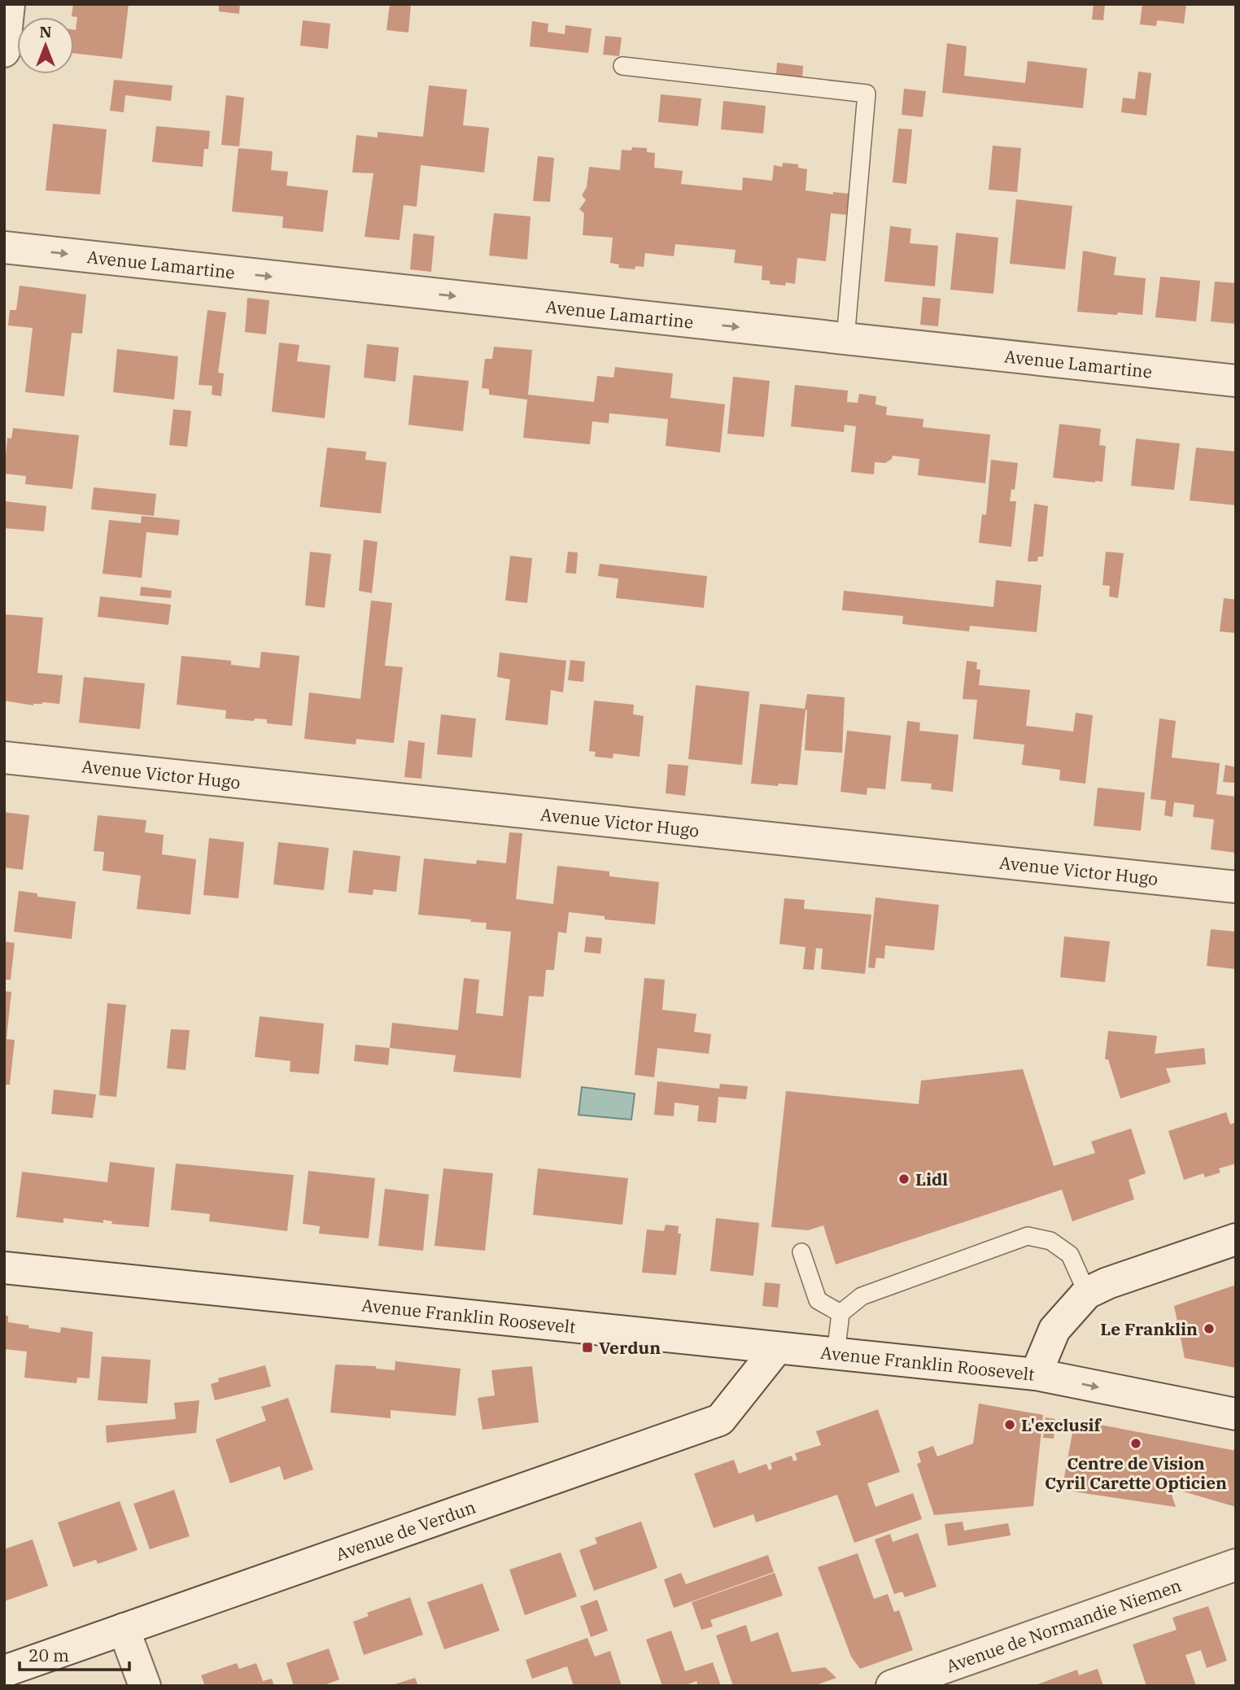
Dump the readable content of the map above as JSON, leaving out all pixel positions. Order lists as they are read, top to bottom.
{
  "streets": {
    "street": [
      "Avenue Lamartine",
      "Avenue Victor Hugo",
      "Avenue Franklin Roosevelt",
      "Avenue de Verdun",
      "Avenue de Normandie Niemen"
    ]
  },
  "crossings": [
    ["Avenue Franklin Roosevelt", "Avenue de Verdun"]
  ],
  "one_way": ["Avenue Lamartine"],
  "places": {
    "other": [
      "Lidl",
      "Le Franklin",
      "L'exclusif",
      "Centre de Vision Cyril Carette Opticien"
    ],
    "transit": ["Verdun"]
  },
  "scale_bar": "20 m",
  "north": "top"
}
